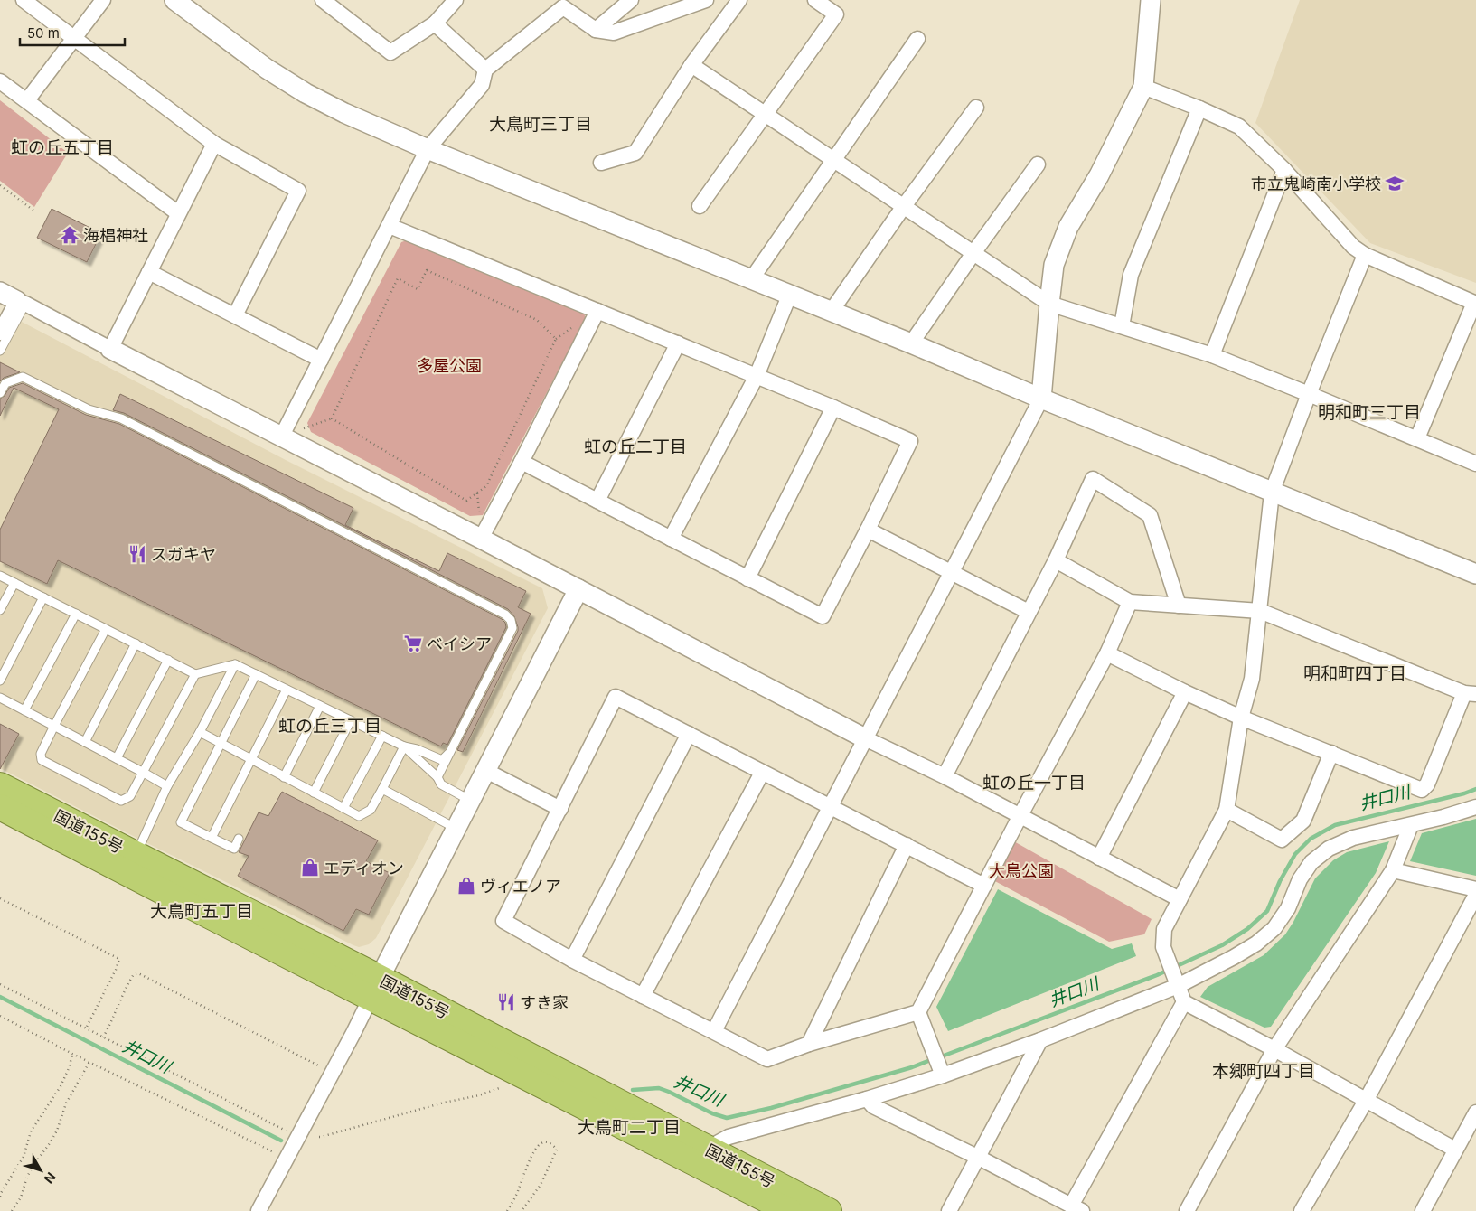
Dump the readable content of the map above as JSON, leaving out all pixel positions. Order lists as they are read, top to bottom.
{
  "streets": {
    "highway": ["国道155号"]
  },
  "districts": [
    "大鳥町三丁目",
    "虹の丘五丁目",
    "明和町三丁目",
    "虹の丘二丁目",
    "明和町四丁目",
    "虹の丘三丁目",
    "虹の丘一丁目",
    "大鳥町五丁目",
    "本郷町四丁目",
    "大鳥町二丁目"
  ],
  "water": ["井口川"],
  "parks": ["多屋公園", "大鳥公園"],
  "places": {
    "school or university": ["市立鬼崎南小学校"],
    "temple": ["海椙神社"],
    "restaurant": ["スガキヤ", "すき家"],
    "supermarket": ["ベイシア"],
    "shop": ["エディオン", "ヴィエノア"]
  },
  "scale_bar": "50 m",
  "north": "bottom right"
}
